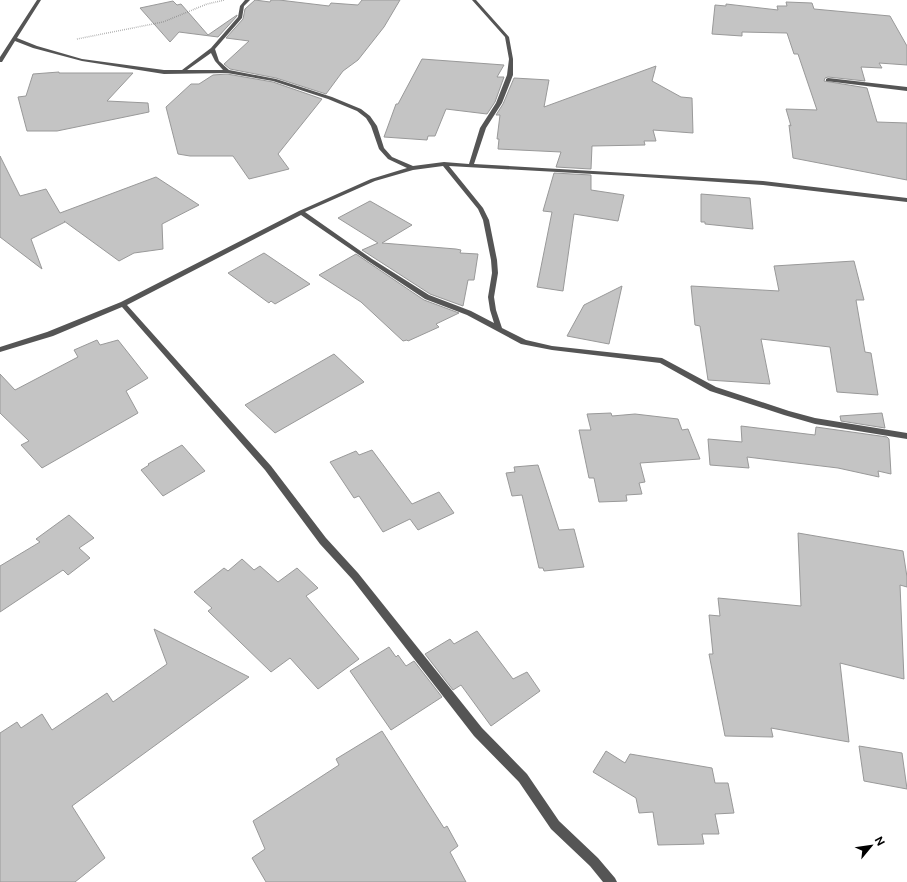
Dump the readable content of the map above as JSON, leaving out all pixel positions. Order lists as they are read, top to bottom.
{
  "north": "top right"
}
